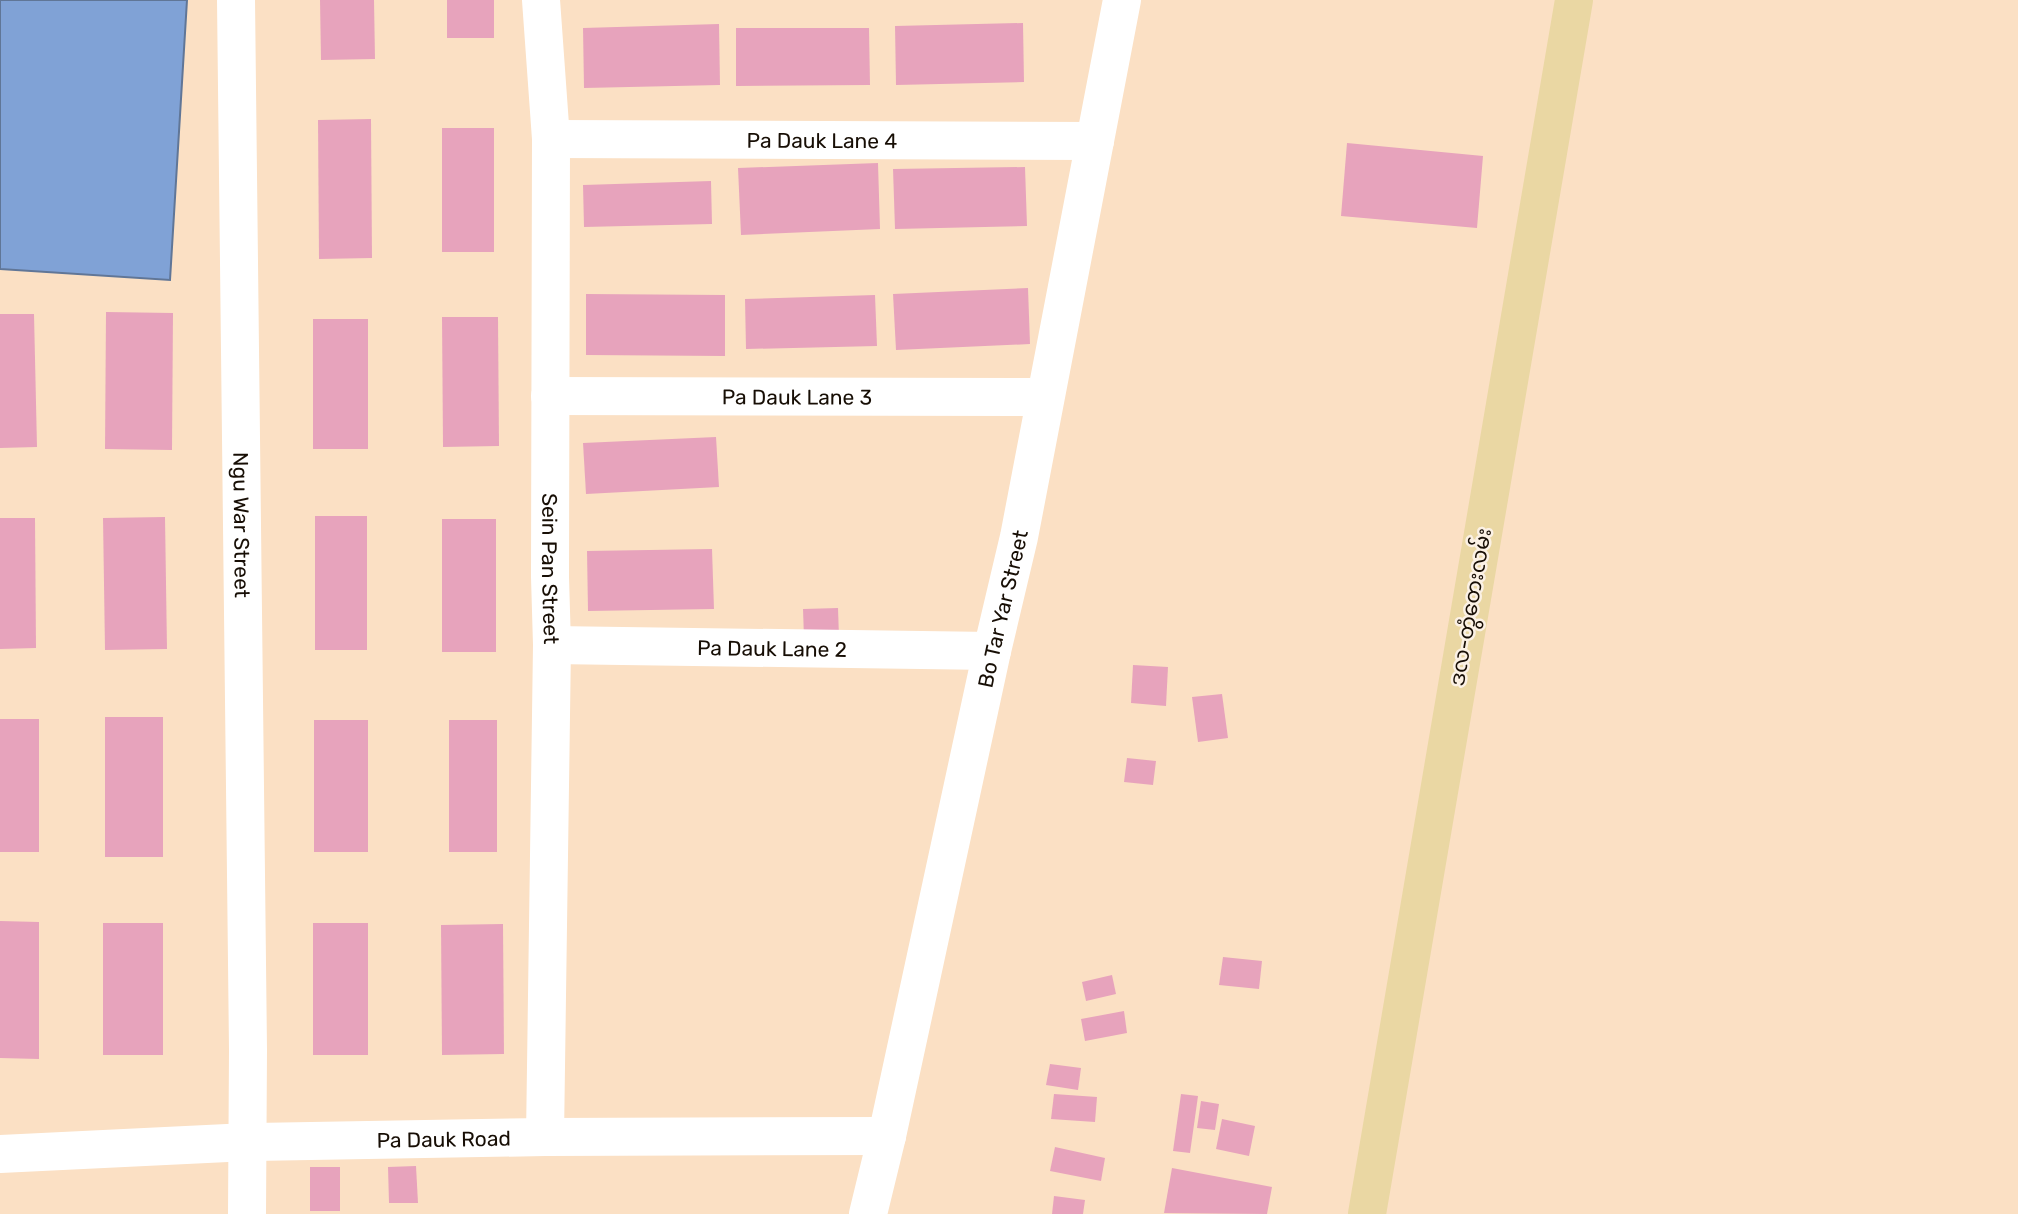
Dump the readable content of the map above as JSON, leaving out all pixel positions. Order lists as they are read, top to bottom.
{
  "streets": {
    "main road": ["ဒလ-တွံတေးလမ်း"],
    "street": [
      "Pa Dauk Lane 4",
      "Pa Dauk Lane 3",
      "Ngu War Street",
      "Sein Pan Street",
      "Bo Tar Yar Street",
      "Pa Dauk Lane 2",
      "Pa Dauk Road"
    ]
  },
  "crossings": [
    ["Pa Dauk Lane 4", "Sein Pan Street"],
    ["Pa Dauk Lane 4", "Bo Tar Yar Street"],
    ["Pa Dauk Lane 3", "Sein Pan Street"],
    ["Pa Dauk Lane 3", "Bo Tar Yar Street"],
    ["Ngu War Street", "Pa Dauk Road"],
    ["Sein Pan Street", "Pa Dauk Lane 2"],
    ["Sein Pan Street", "Pa Dauk Road"],
    ["Bo Tar Yar Street", "Pa Dauk Lane 2"],
    ["Bo Tar Yar Street", "Pa Dauk Road"]
  ]
}
